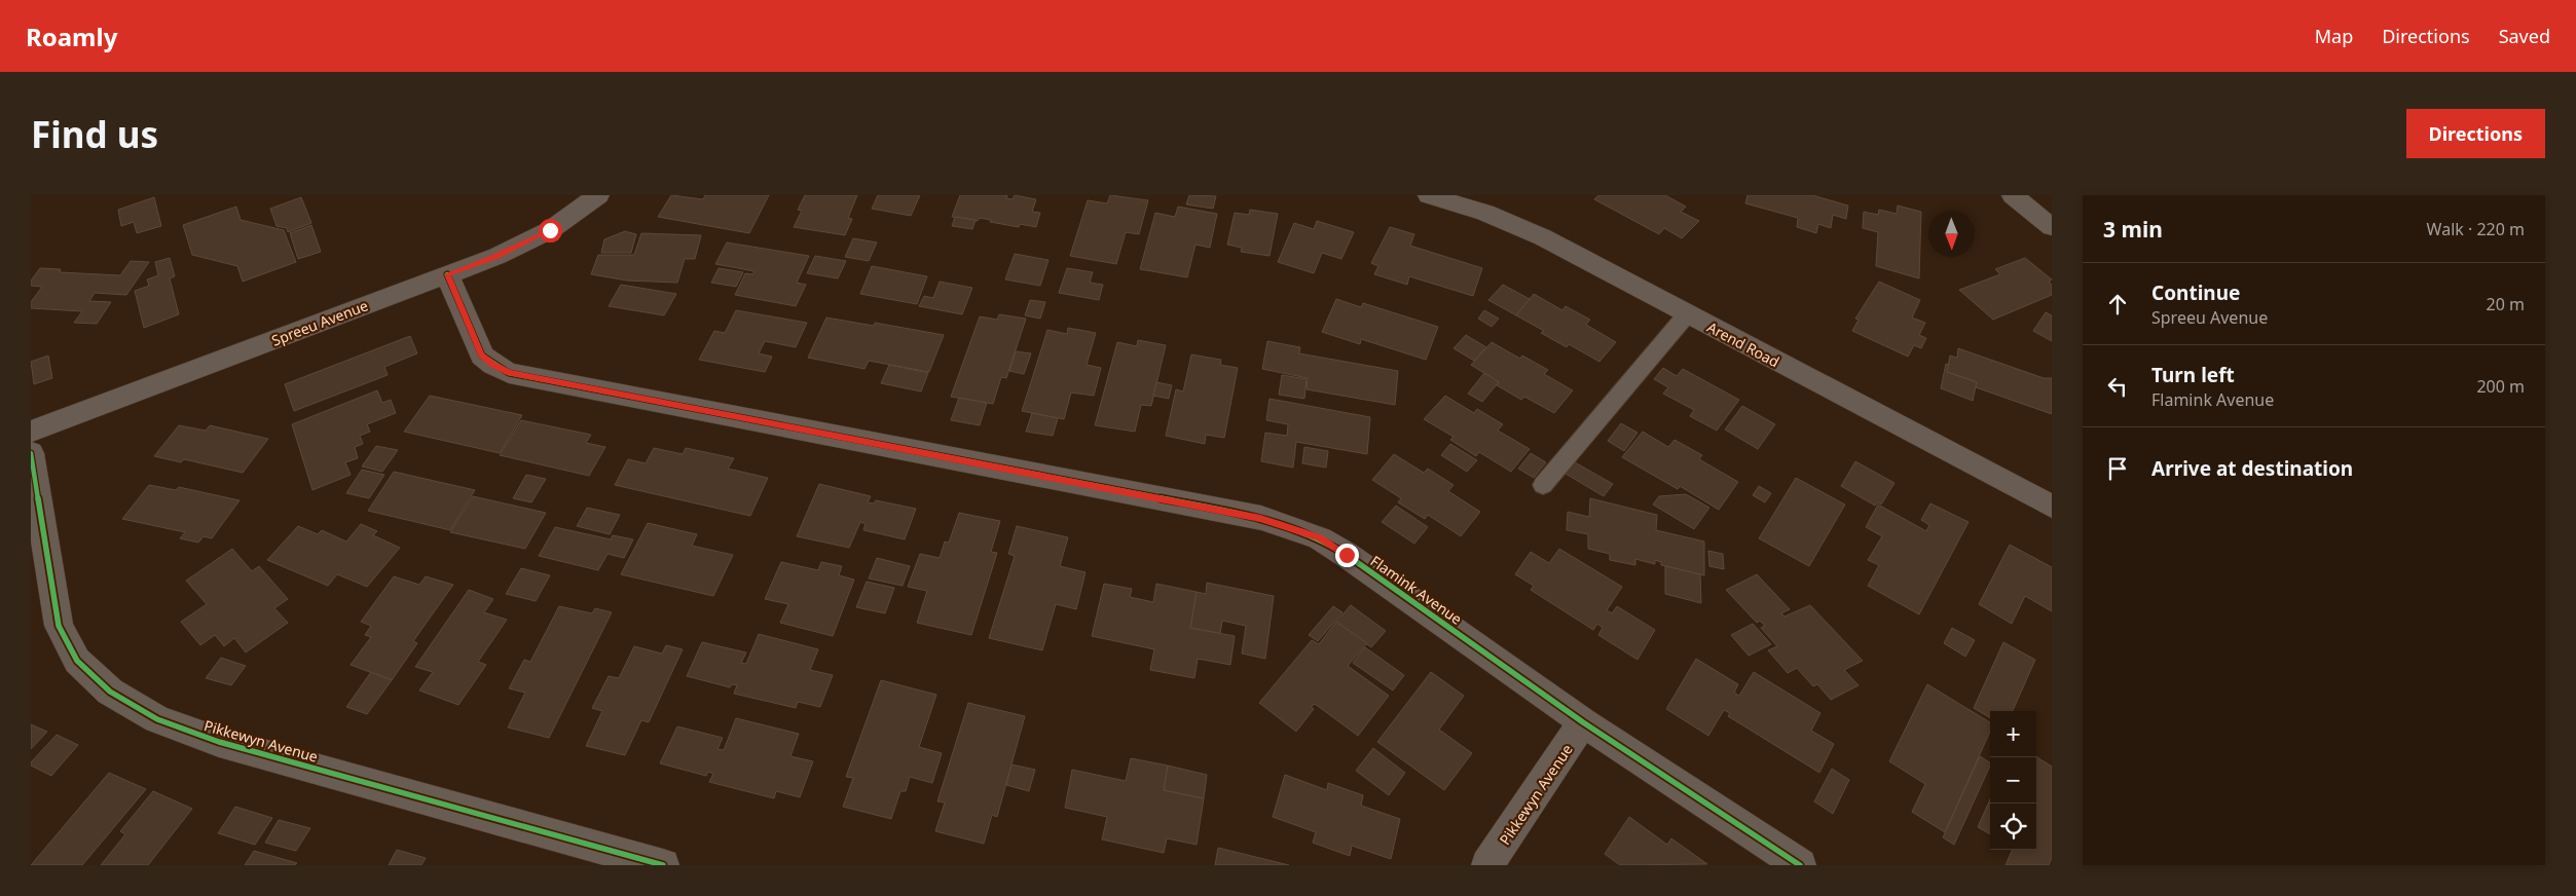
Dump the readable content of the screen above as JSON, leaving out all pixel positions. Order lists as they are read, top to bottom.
{
  "streets": {
    "street": [
      "Spreeu Avenue",
      "Arend Road",
      "Flamink Avenue",
      "Pikkewyn Avenue"
    ]
  },
  "crossings": [
    ["Spreeu Avenue", "Flamink Avenue"],
    ["Flamink Avenue", "Pikkewyn Avenue"]
  ],
  "north": "bottom",
  "page": {
    "header": "Roamly",
    "nav": ["Map", "Directions", "Saved"],
    "buttons": "Directions",
    "title": "Find us",
    "heading": ["3 min", "Walk · 220 m"],
    "list": [
      ["Continue", "Spreeu Avenue", "20 m"],
      ["Turn left", "Flamink Avenue", "200 m"],
      "Arrive at destination"
    ],
    "map_buttons": ["+", "−"]
  }
}
